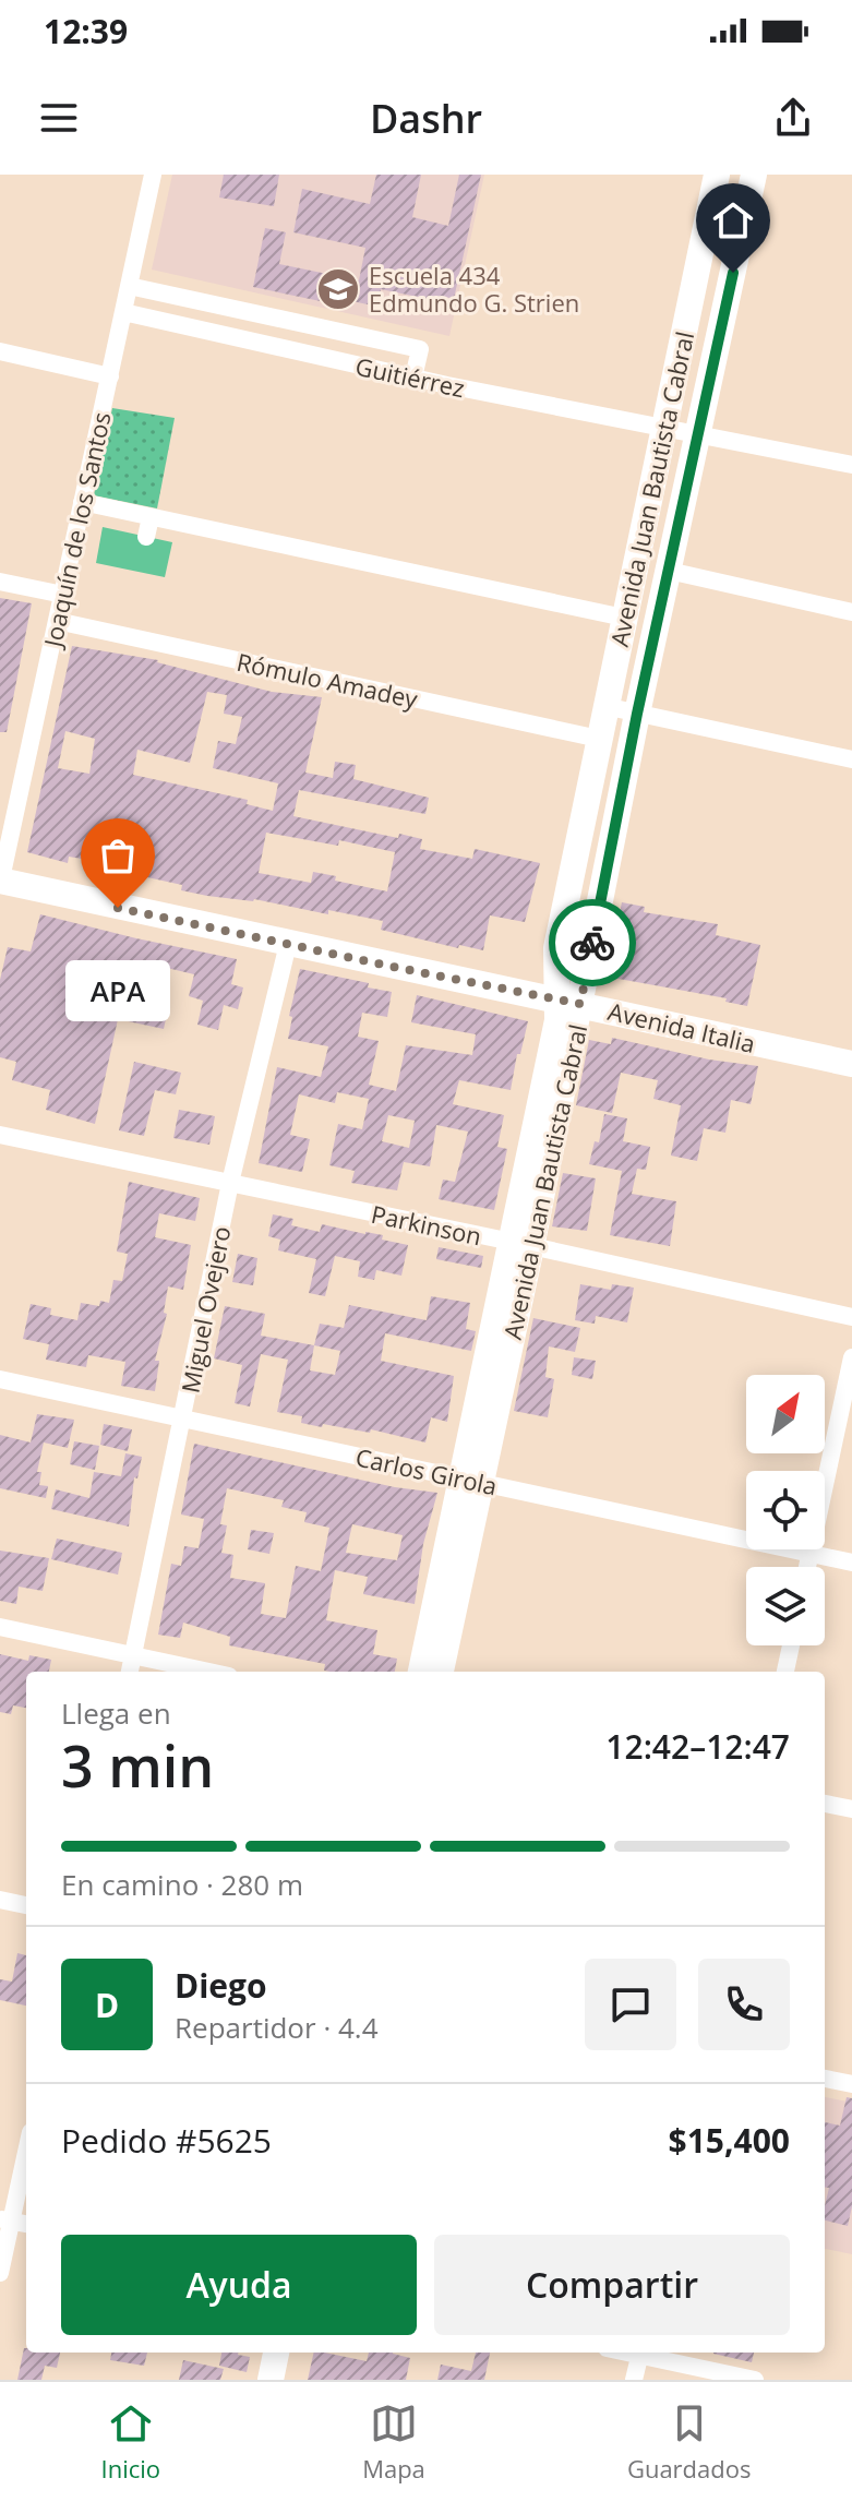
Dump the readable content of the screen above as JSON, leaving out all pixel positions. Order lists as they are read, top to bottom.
{
  "streets": {
    "main road": ["Avenida Juan Bautista Cabral", "Avenida Italia"],
    "street": [
      "Guitiérrez",
      "Joaquín de los Santos",
      "Rómulo Amadey",
      "Parkinson",
      "Miguel Ovejero",
      "Carlos Girola"
    ]
  },
  "crossings": [
    ["Guitiérrez", "Avenida Juan Bautista Cabral"],
    ["Guitiérrez", "Joaquín de los Santos"],
    ["Avenida Juan Bautista Cabral", "Rómulo Amadey"],
    ["Avenida Juan Bautista Cabral", "Avenida Italia"],
    ["Avenida Juan Bautista Cabral", "Parkinson"],
    ["Avenida Juan Bautista Cabral", "Carlos Girola"],
    ["Joaquín de los Santos", "Rómulo Amadey"],
    ["Joaquín de los Santos", "Avenida Italia"],
    ["Avenida Italia", "Miguel Ovejero"],
    ["Parkinson", "Miguel Ovejero"],
    ["Miguel Ovejero", "Carlos Girola"]
  ],
  "places": {
    "school or university": ["Escuela 434 Edmundo G. Strien"],
    "other": ["APA"]
  },
  "north": "top right",
  "page": {
    "status": "12:39",
    "header": "Dashr",
    "bubble": "APA",
    "heading": ["3 min", "Llega en", "12:42–12:47"],
    "panel": [
      "Diego",
      "Repartidor · 4.4",
      "Pedido #5625",
      "$15,400"
    ],
    "bar": "En camino · 280 m",
    "round": "D",
    "buttons": ["Ayuda", "Compartir"],
    "tabs": ["Inicio", "Mapa", "Guardados"]
  }
}
